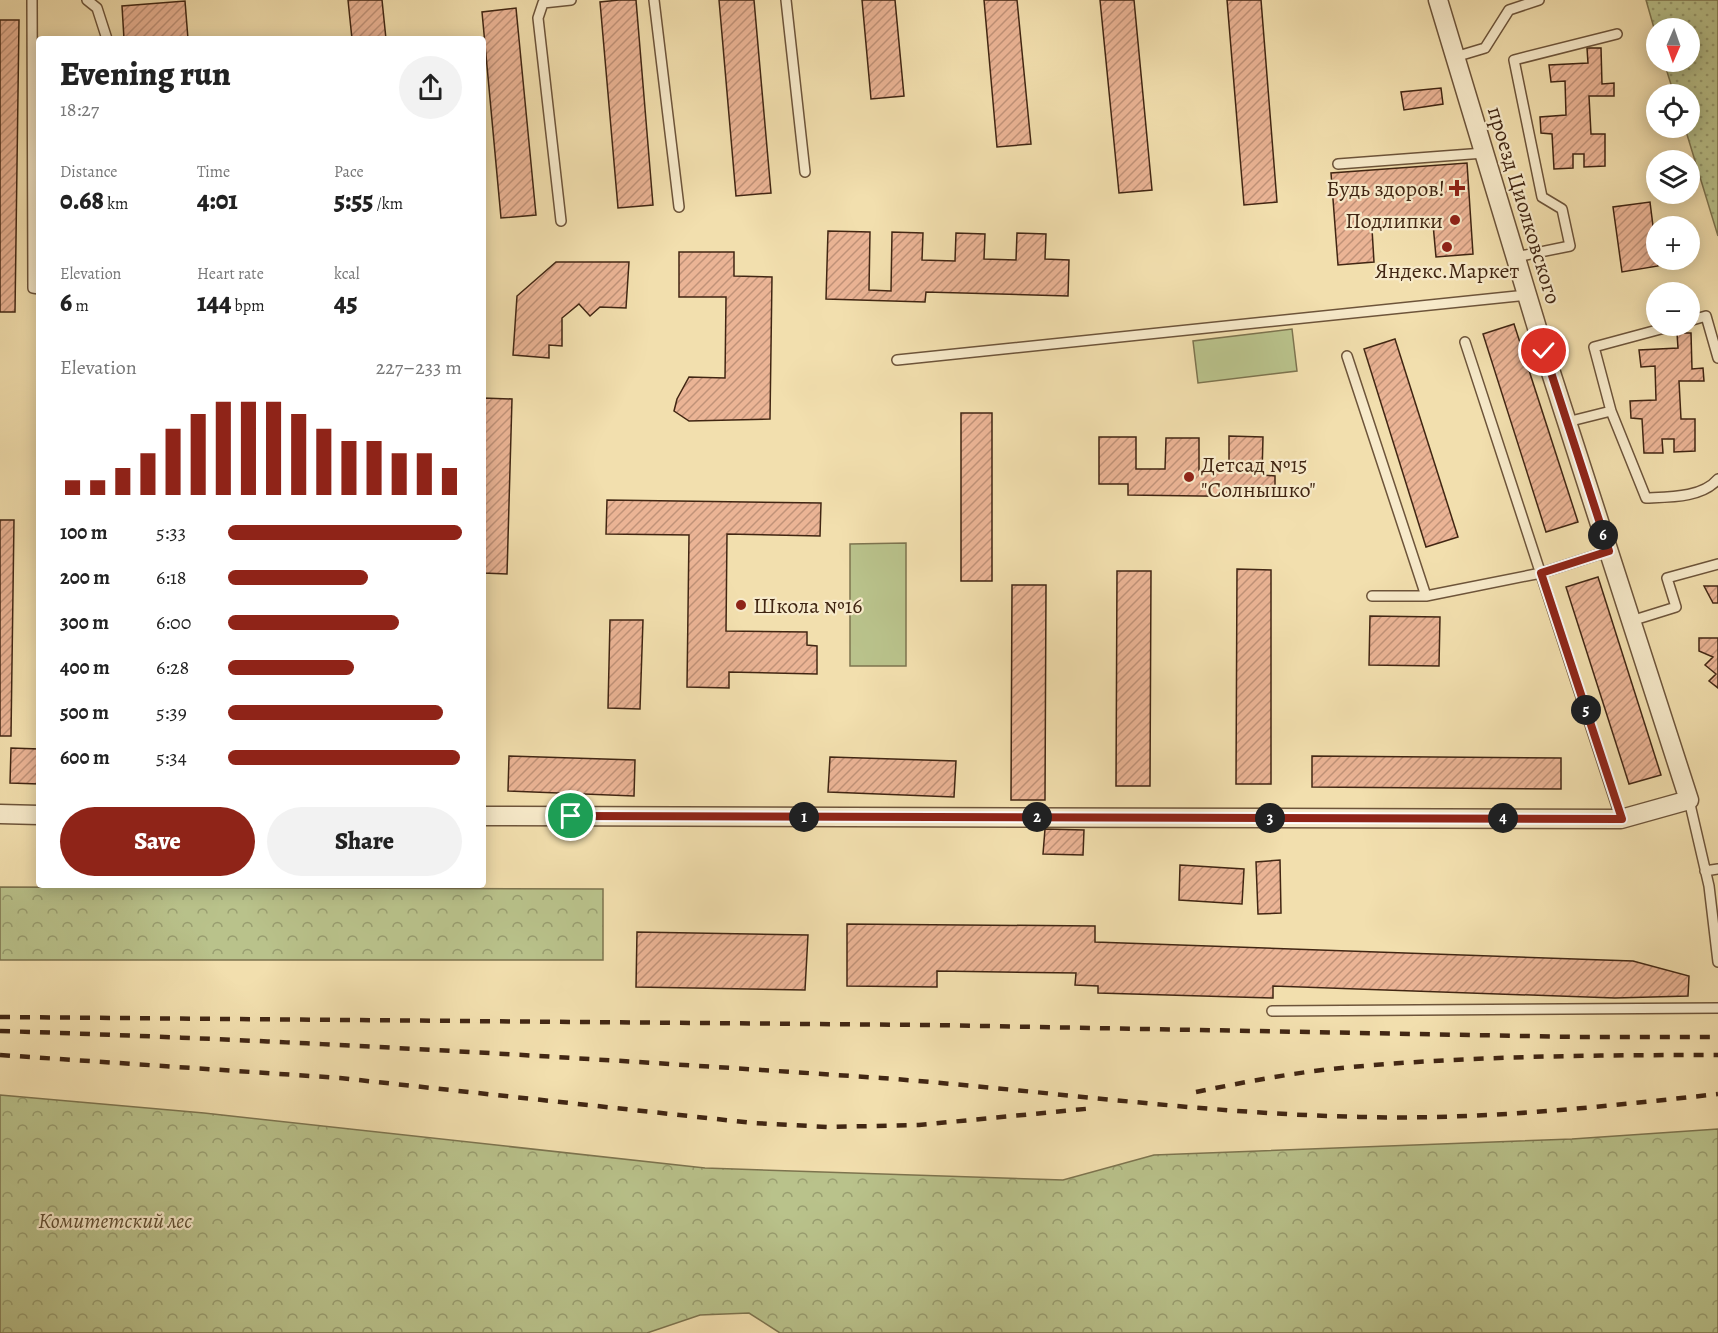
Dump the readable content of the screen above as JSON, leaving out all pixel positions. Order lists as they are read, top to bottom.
{
  "streets": {
    "street": ["проезд Циолковского"]
  },
  "parks": ["Комитетский лес"],
  "places": {
    "health": ["Будь здоров!"],
    "other": [
      "Подлипки",
      "Яндекс.Маркет",
      "Детсад №15 \"Солнышко\"",
      "Школа №16"
    ]
  },
  "north": "bottom",
  "page": {
    "map_buttons": ["+", "−"],
    "heading": ["Evening run", "18:27"],
    "stats": [
      ["Distance", "0.68 km"],
      ["Time", "4:01"],
      ["Pace", "5:55 /km"],
      ["Elevation", "6 m"],
      ["Heart rate", "144 bpm"],
      ["kcal", "45"]
    ],
    "chart": ["Elevation", "227–233 m"],
    "list": [
      {
        "name": "100 m",
        "note": "5:33"
      },
      {
        "name": "200 m",
        "note": "6:18"
      },
      {
        "name": "300 m",
        "note": "6:00"
      },
      {
        "name": "400 m",
        "note": "6:28"
      },
      {
        "name": "500 m",
        "note": "5:39"
      },
      {
        "name": "600 m",
        "note": "5:34"
      }
    ],
    "pins": [
      "6",
      "5",
      "1",
      "2",
      "3",
      "4"
    ],
    "buttons": ["Save", "Share"]
  }
}
